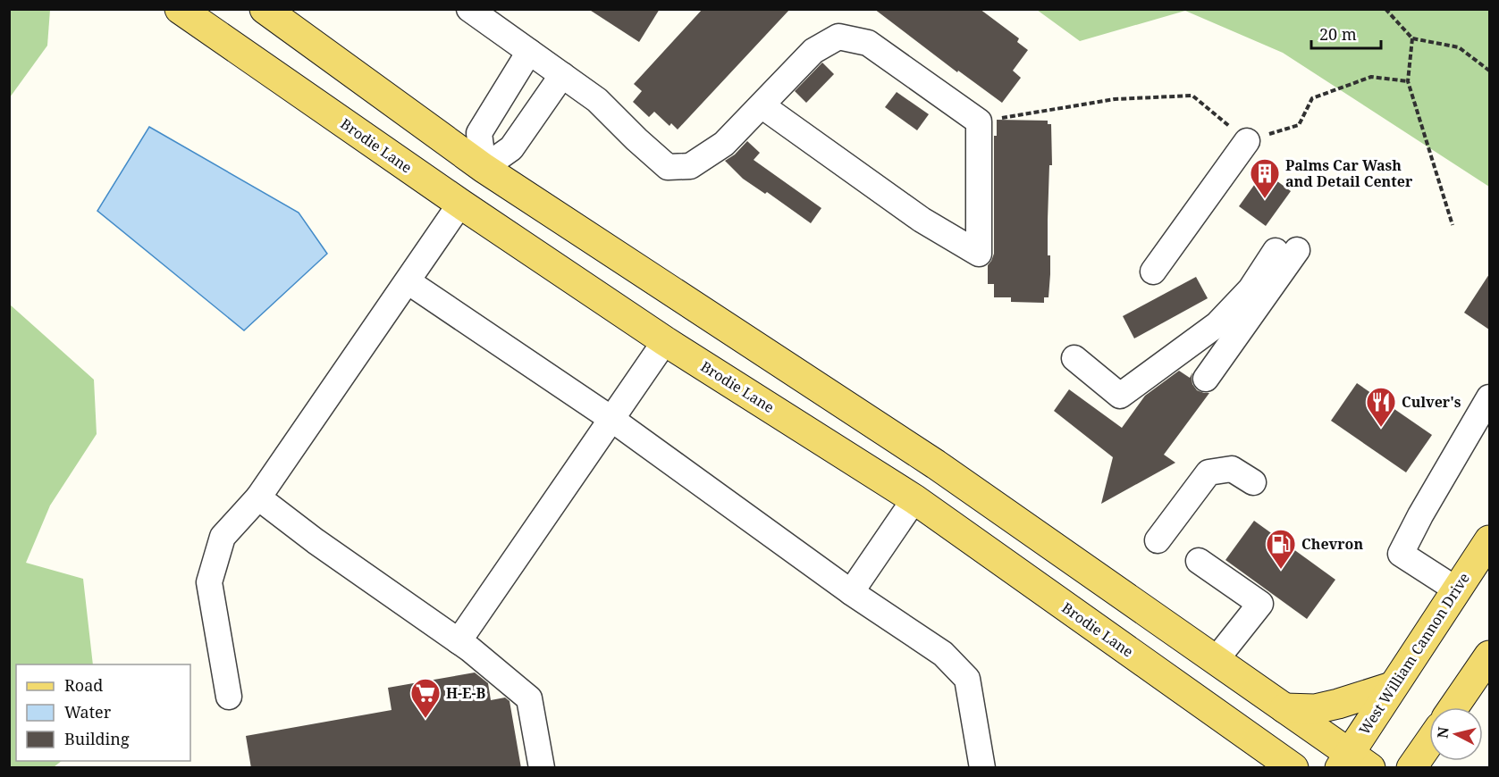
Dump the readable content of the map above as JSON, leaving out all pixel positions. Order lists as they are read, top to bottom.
{
  "streets": {
    "main road": ["Brodie Lane", "West William Cannon Drive"]
  },
  "places": {
    "building": ["Palms Car Wash and Detail Center"],
    "restaurant": ["Culver's"],
    "fuel station": ["Chevron"],
    "supermarket": ["H-E-B"]
  },
  "legend": ["Road", "Water", "Building"],
  "scale_bar": "20 m",
  "north": "left"
}
